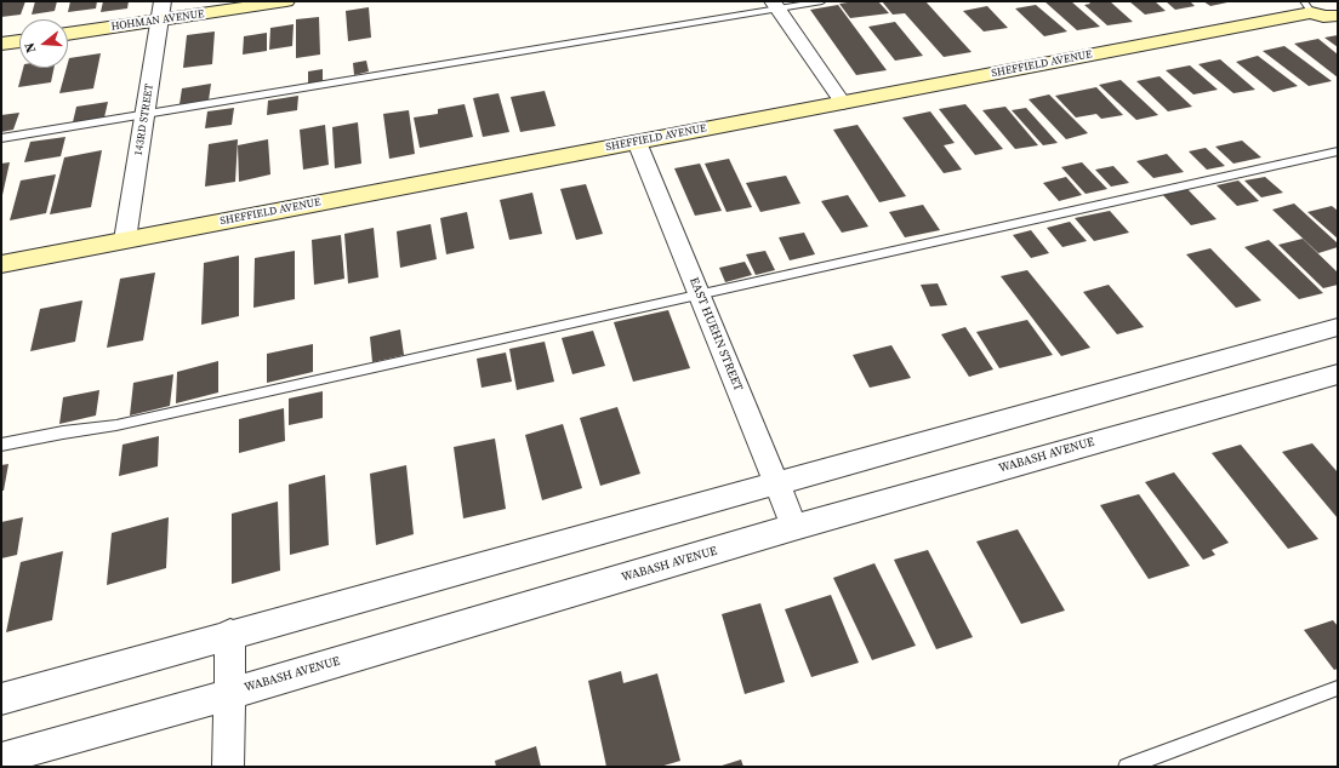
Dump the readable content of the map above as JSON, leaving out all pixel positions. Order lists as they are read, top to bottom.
{
  "streets": {
    "street": [
      "HOHMAN AVENUE",
      "SHEFFIELD AVENUE",
      "143RD STREET",
      "EAST HUEHN STREET",
      "WABASH AVENUE"
    ]
  },
  "crossings": [
    ["HOHMAN AVENUE", "143RD STREET"],
    ["SHEFFIELD AVENUE", "143RD STREET"],
    ["SHEFFIELD AVENUE", "EAST HUEHN STREET"],
    ["EAST HUEHN STREET", "WABASH AVENUE"]
  ],
  "north": "left"
}
